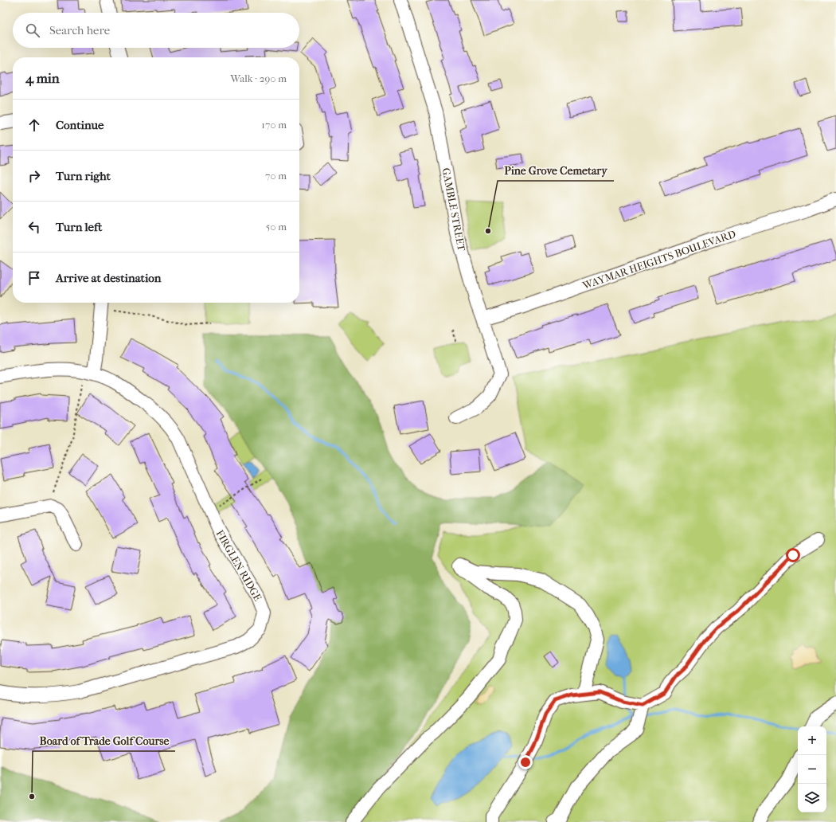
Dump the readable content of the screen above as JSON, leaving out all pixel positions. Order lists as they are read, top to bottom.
{
  "streets": {
    "street": ["GAMBLE STREET", "WAYMAR HEIGHTS BOULEVARD", "FIRGLEN RIDGE"]
  },
  "crossings": [
    ["GAMBLE STREET", "WAYMAR HEIGHTS BOULEVARD"]
  ],
  "places": ["Pine Grove Cemetary", "Board of Trade Golf Course"],
  "page": {
    "search": "Search here",
    "heading": ["4 min", "Walk · 290 m"],
    "list": [
      ["Continue", "170 m"],
      ["Turn right", "70 m"],
      ["Turn left", "50 m"],
      "Arrive at destination"
    ],
    "map_buttons": ["+", "−"]
  }
}
